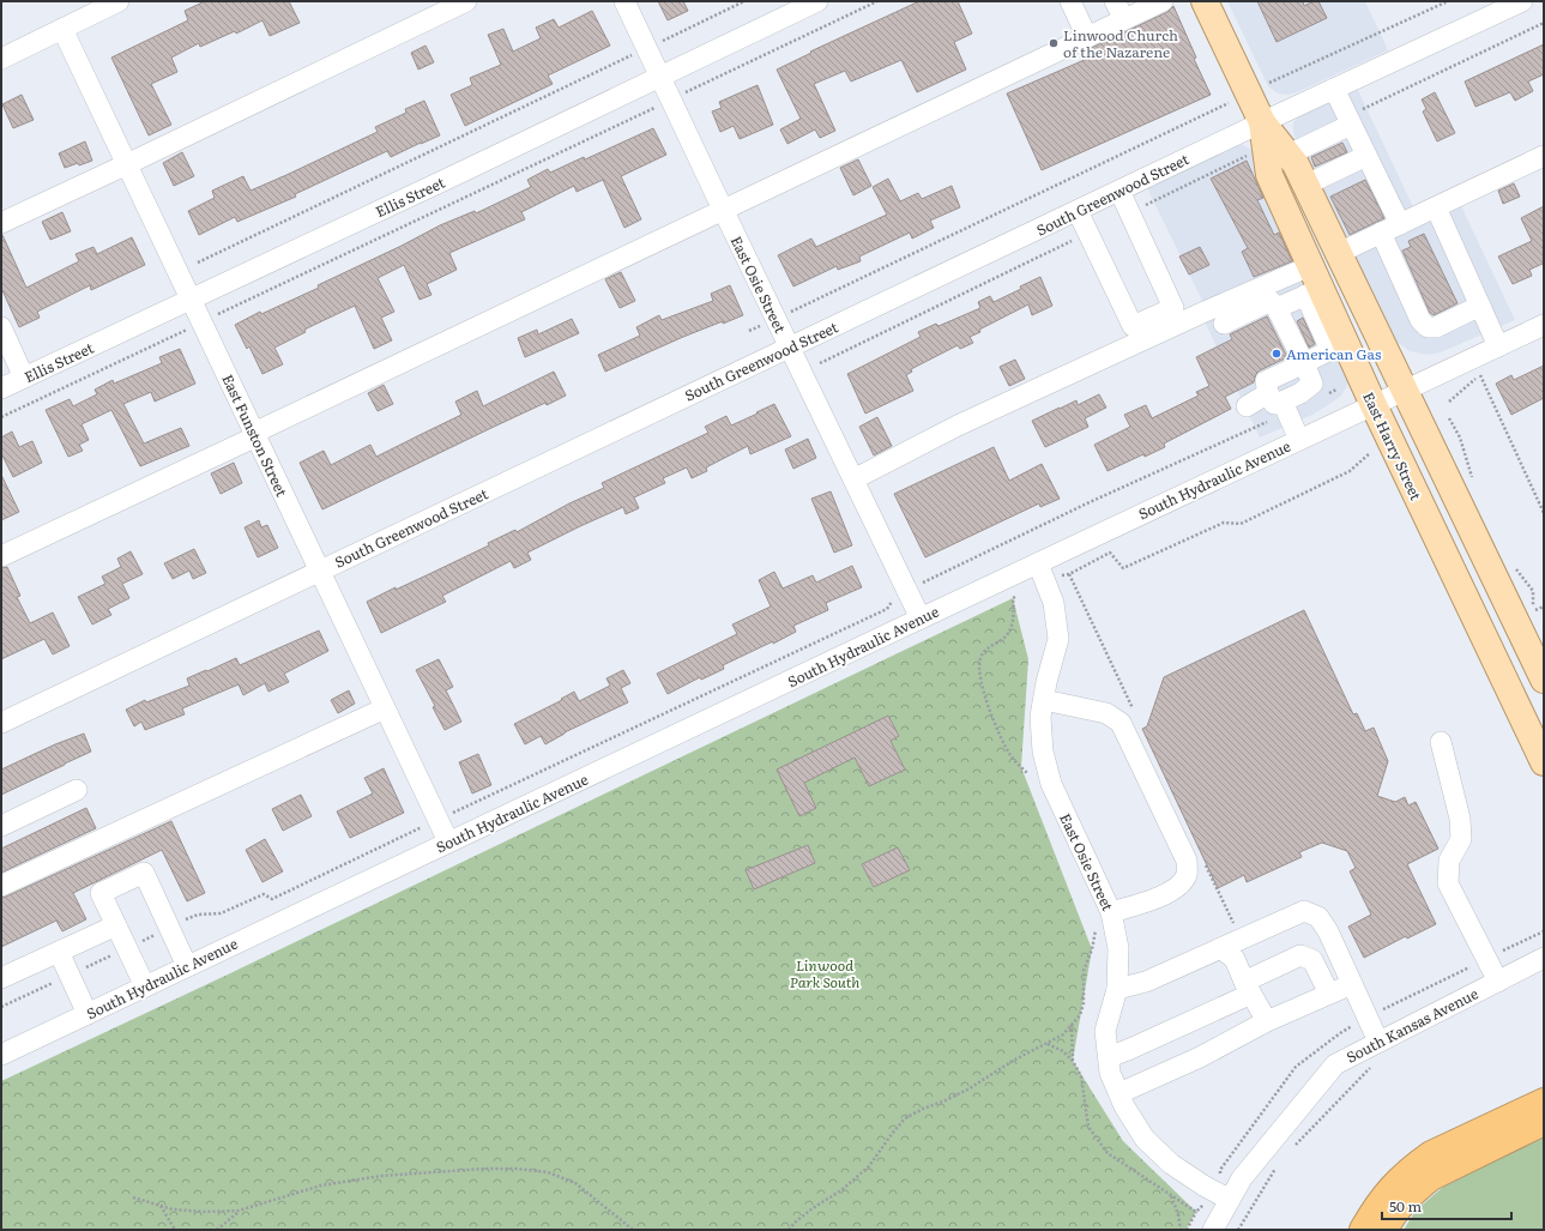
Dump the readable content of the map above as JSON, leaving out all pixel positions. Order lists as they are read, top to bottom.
{
  "streets": {
    "main road": ["East Harry Street"],
    "street": [
      "South Greenwood Street",
      "Ellis Street",
      "East Osie Street",
      "East Funston Street",
      "South Hydraulic Avenue",
      "South Kansas Avenue"
    ]
  },
  "crossings": [
    ["South Greenwood Street", "East Osie Street"],
    ["South Greenwood Street", "East Funston Street"],
    ["South Greenwood Street", "East Harry Street"],
    ["Ellis Street", "East Osie Street"],
    ["Ellis Street", "East Funston Street"],
    ["East Osie Street", "South Hydraulic Avenue"],
    ["East Osie Street", "South Kansas Avenue"],
    ["East Funston Street", "South Hydraulic Avenue"],
    ["East Harry Street", "South Hydraulic Avenue"]
  ],
  "parks": ["Linwood Park South"],
  "places": ["Linwood Church of the Nazarene", "American Gas"],
  "scale_bar": "50 m"
}
